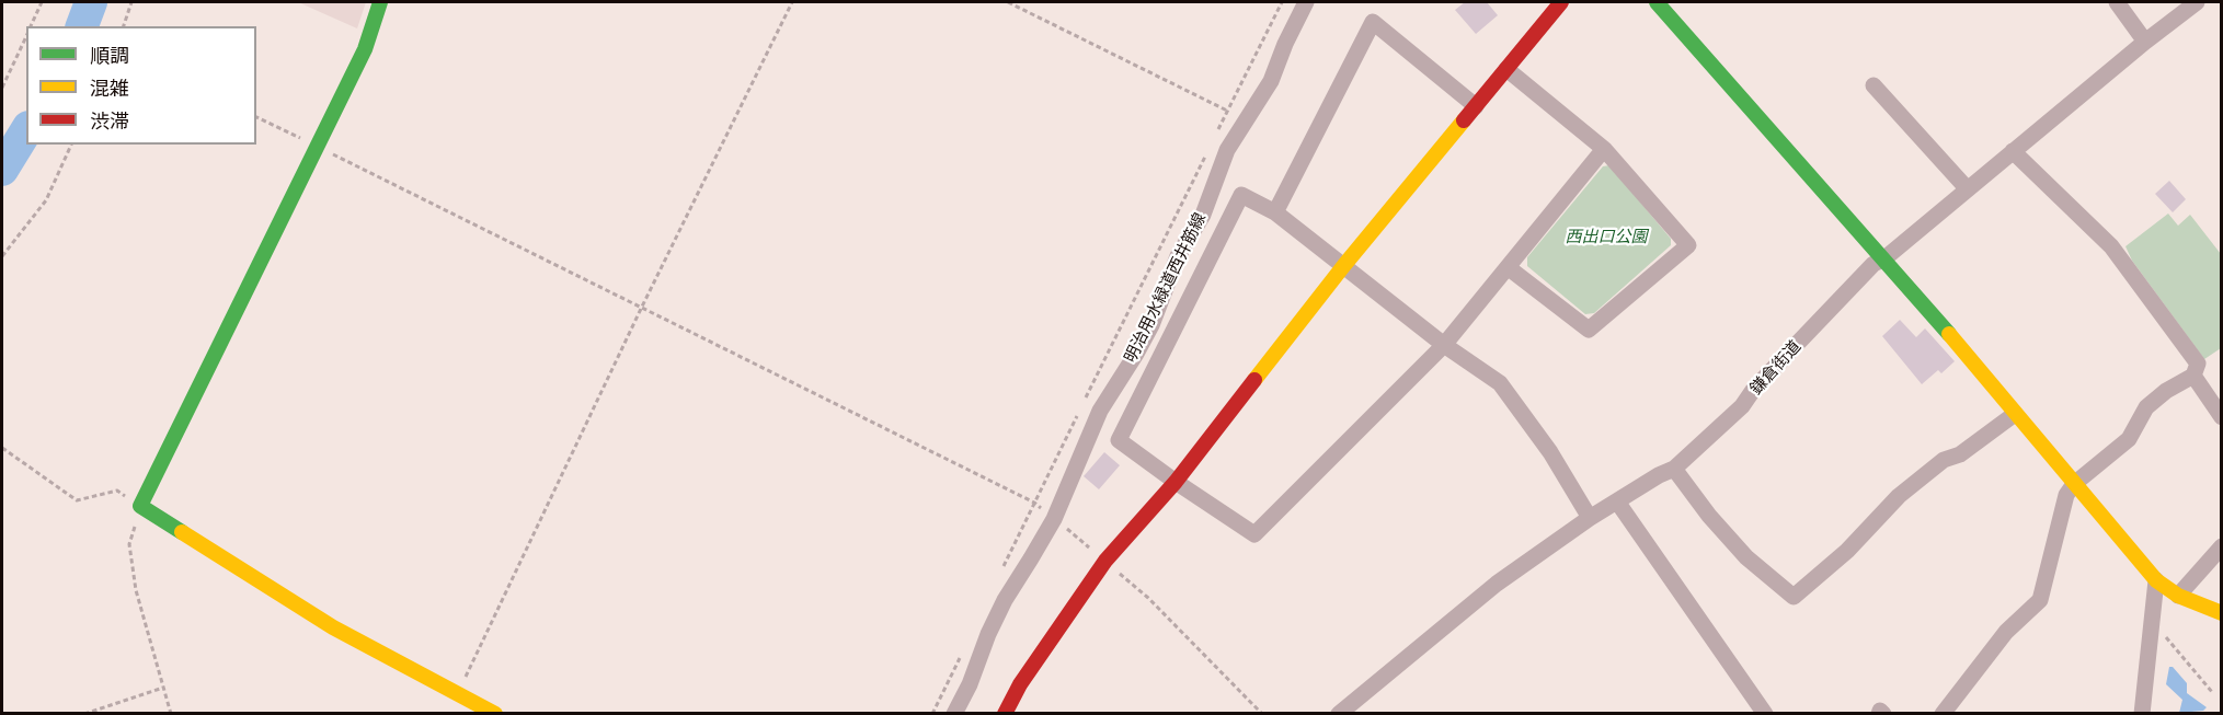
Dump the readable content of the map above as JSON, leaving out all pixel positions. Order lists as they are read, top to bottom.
{
  "streets": {
    "street": ["明治用水緑道西井筋線", "鎌倉街道"]
  },
  "parks": ["西出口公園"],
  "legend": ["順調", "混雑", "渋滞"]
}
